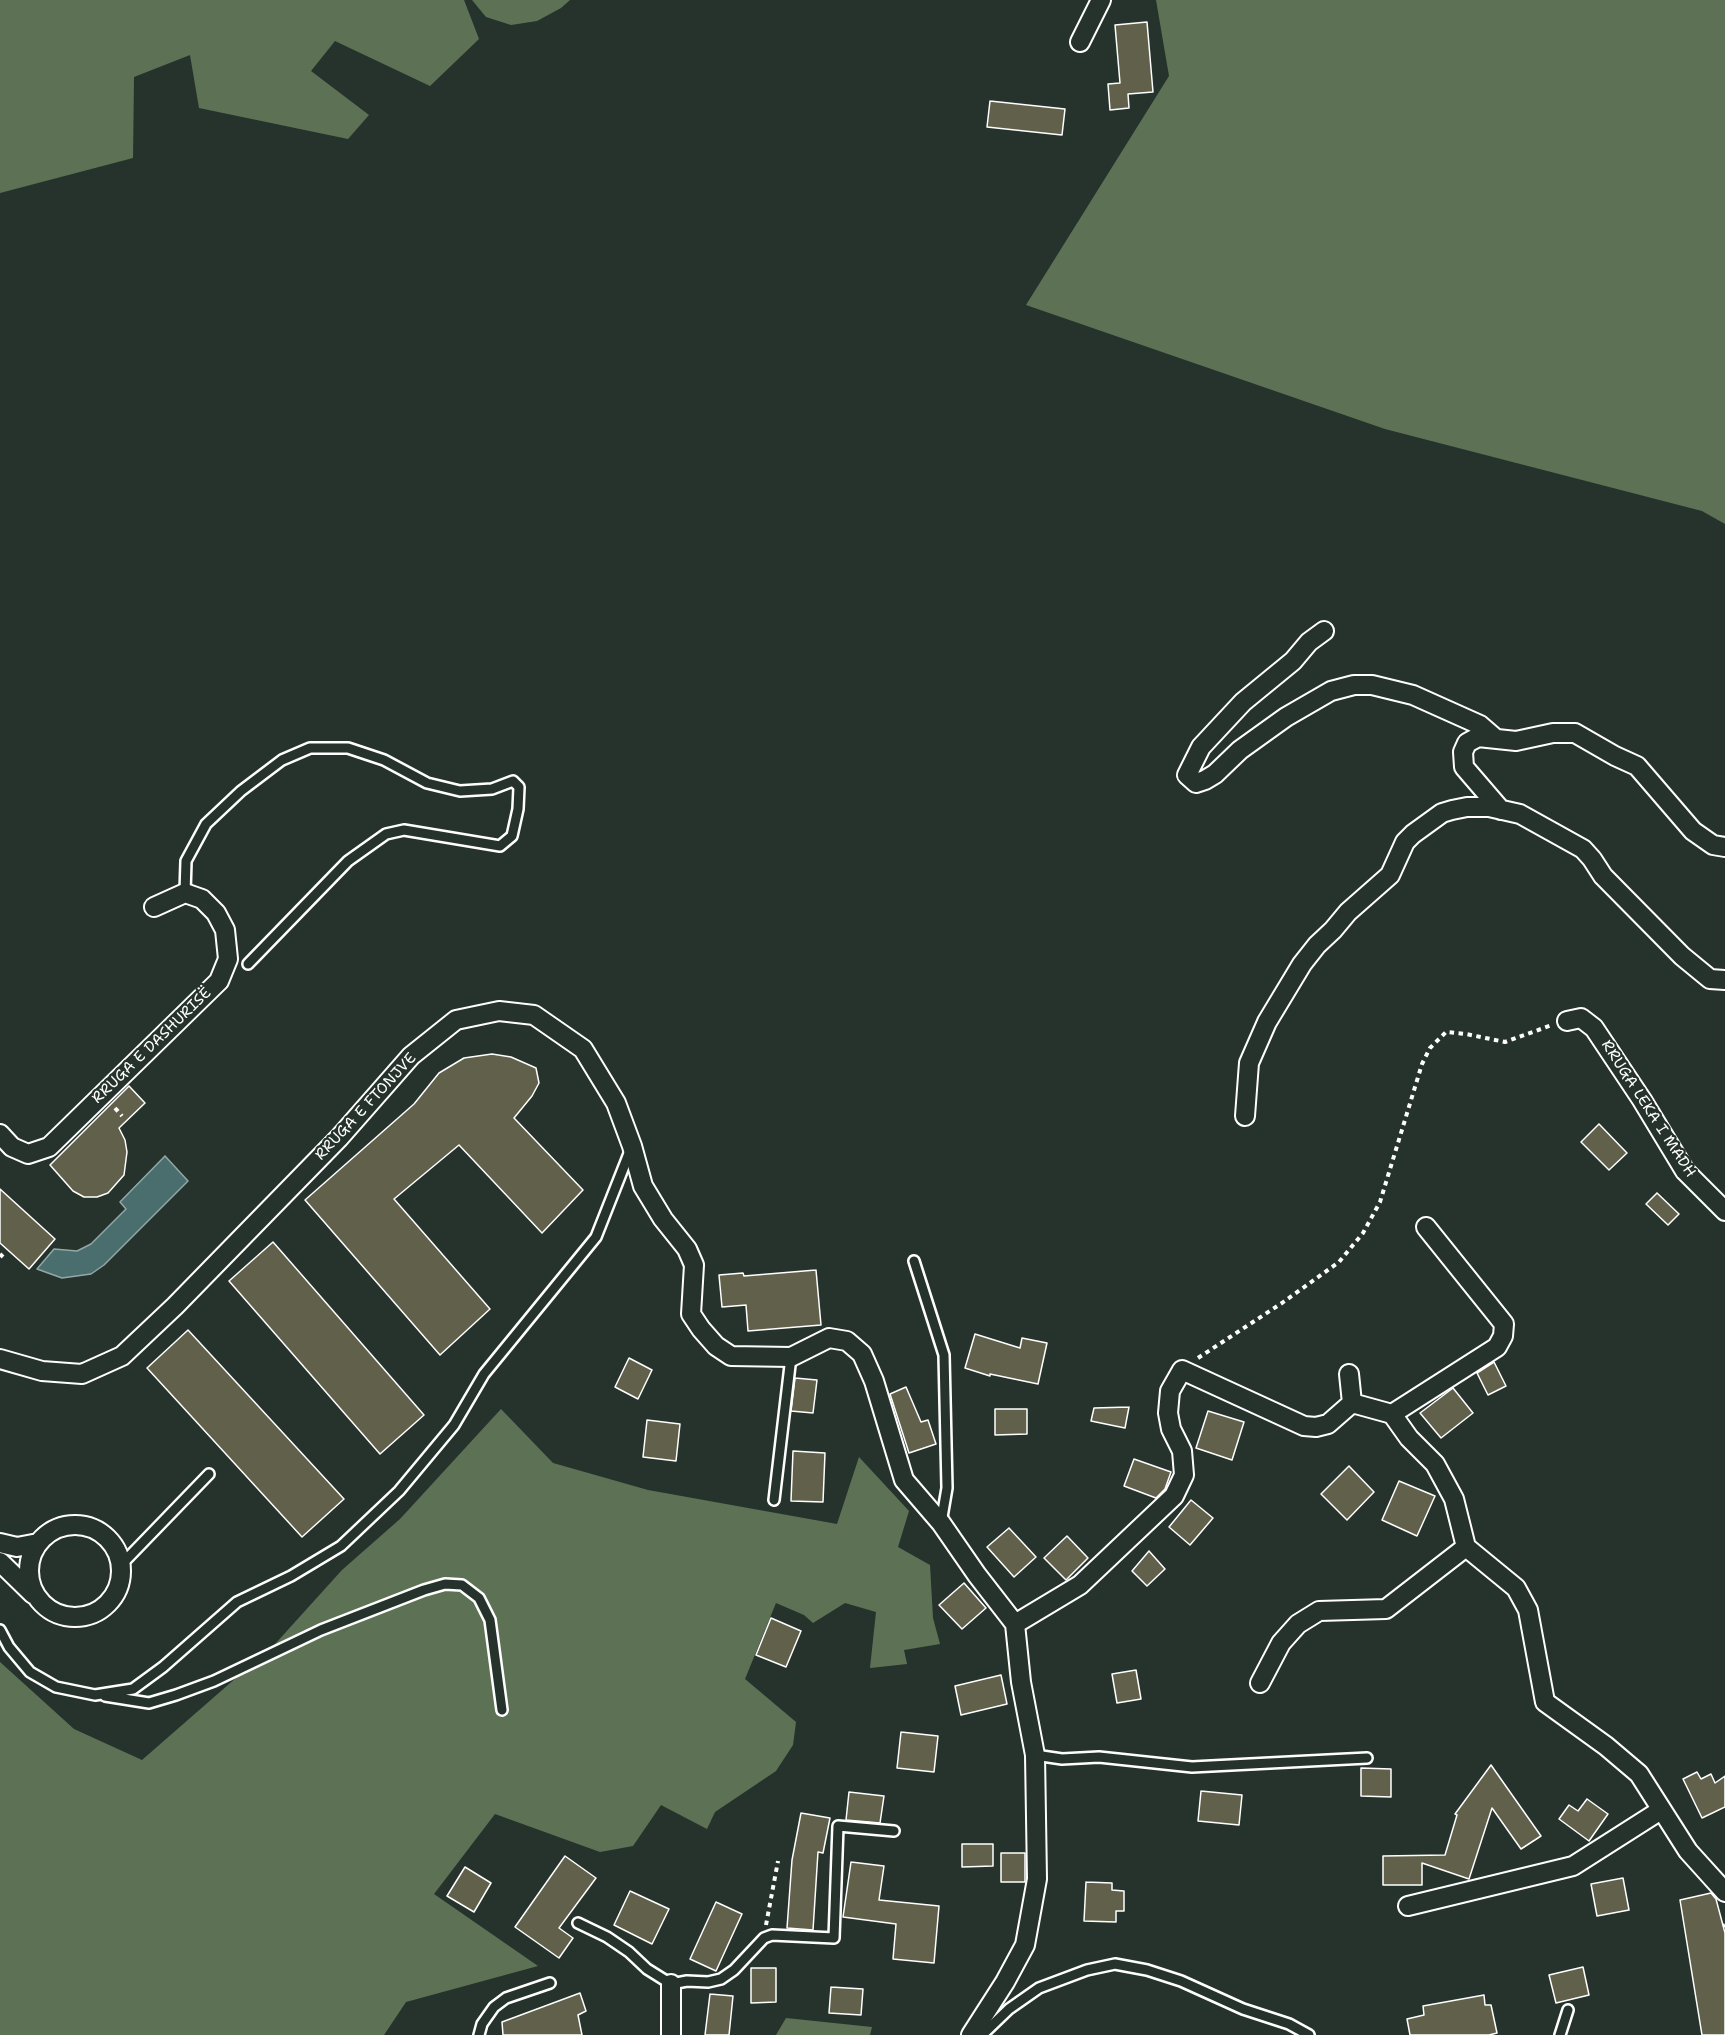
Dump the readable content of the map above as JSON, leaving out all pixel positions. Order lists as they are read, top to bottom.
{
  "streets": {
    "street": ["RRUGA E DASHURISË", "RRUGA E FTONJVE", "RRUGA LEKA I MADH"]
  }
}
